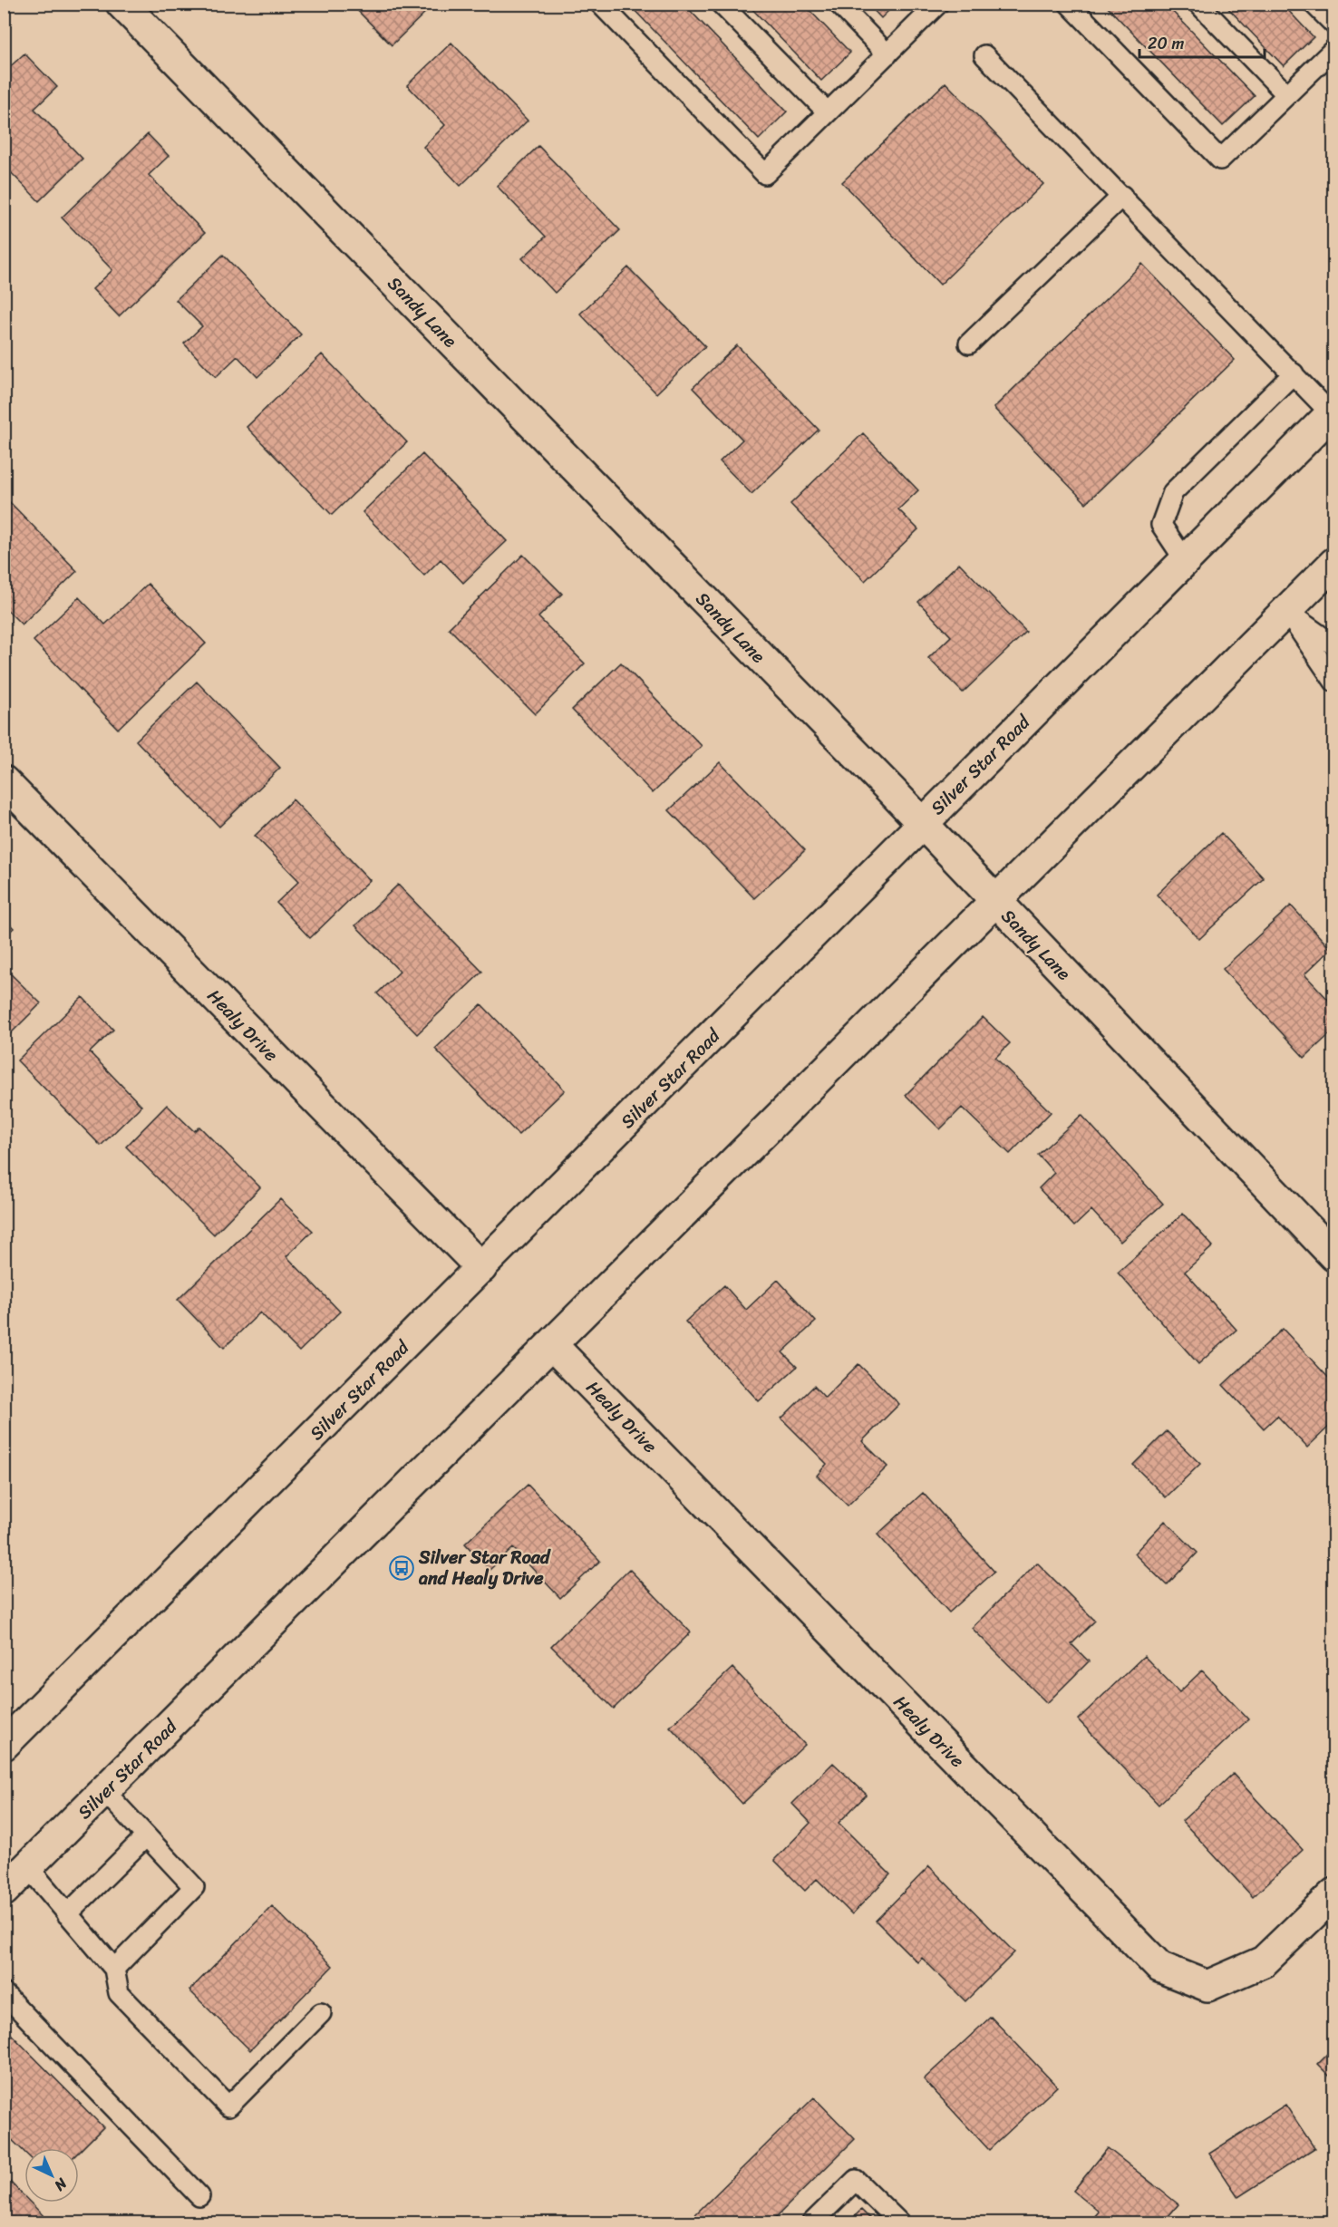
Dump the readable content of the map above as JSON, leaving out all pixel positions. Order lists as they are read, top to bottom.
{
  "streets": {
    "main road": ["Sandy Lane", "Silver Star Road", "Healy Drive"]
  },
  "crossings": [
    ["Sandy Lane", "Silver Star Road"],
    ["Silver Star Road", "Healy Drive"]
  ],
  "places": {
    "bus stop": ["Silver Star Road and Healy Drive"]
  },
  "scale_bar": "20 m",
  "north": "bottom right"
}
